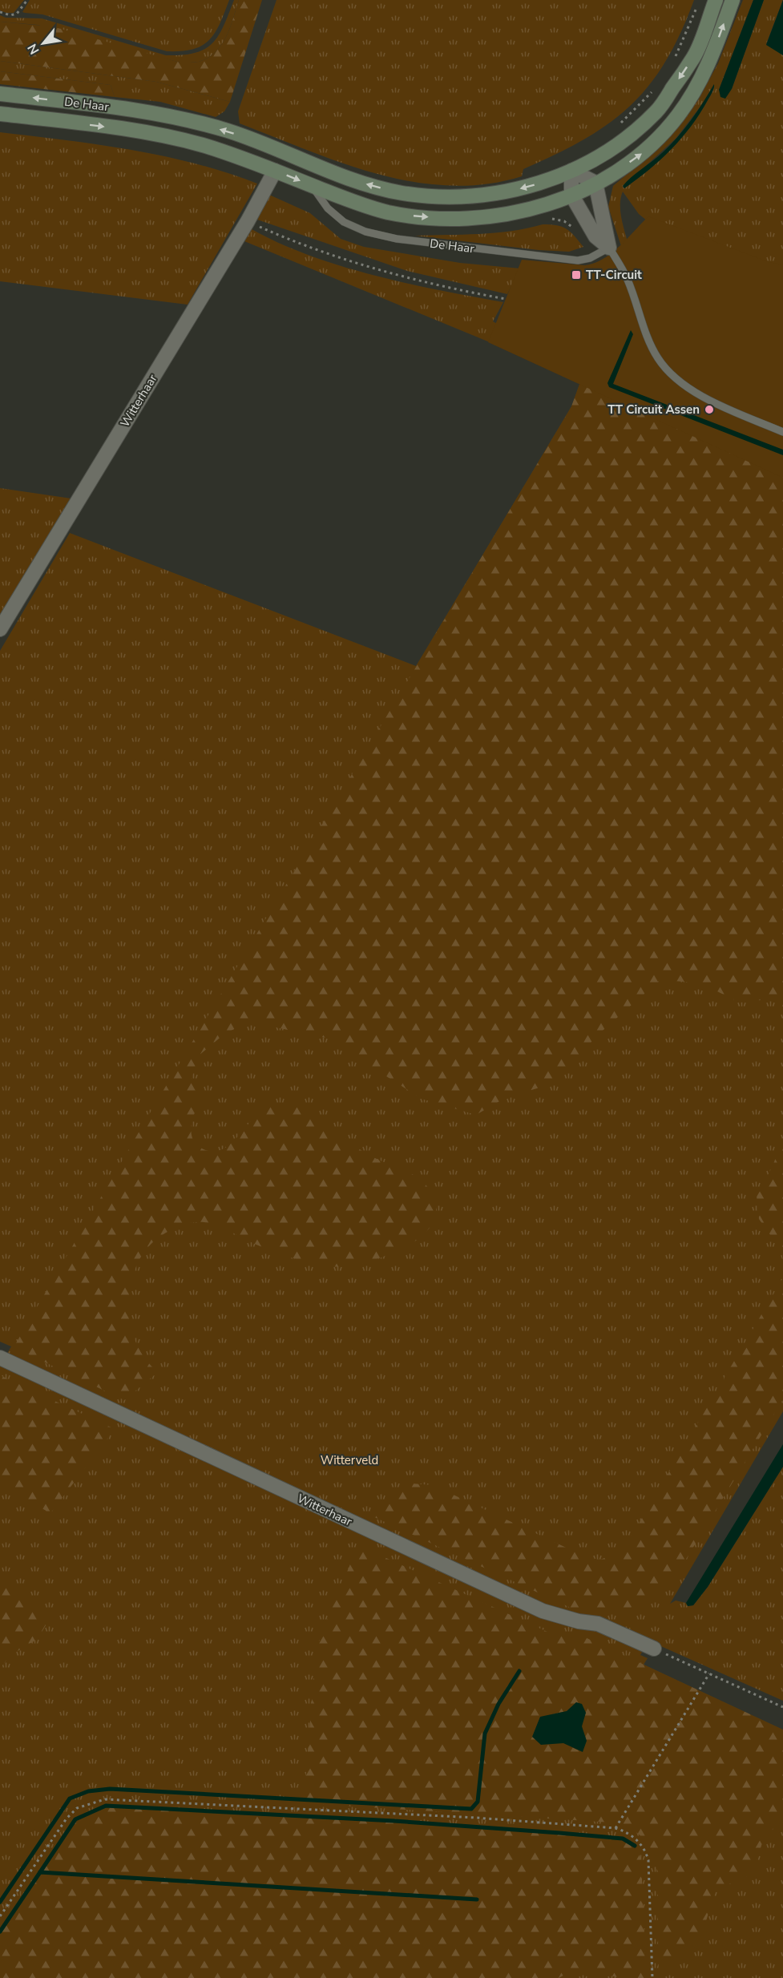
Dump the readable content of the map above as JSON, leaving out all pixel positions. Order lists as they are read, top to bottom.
{
  "streets": {
    "street": ["De Haar", "Witterhaar"]
  },
  "crossings": [
    ["De Haar", "Witterhaar"]
  ],
  "parks": ["Witterveld"],
  "places": {
    "transit": ["TT-Circuit"],
    "other": ["TT Circuit Assen"]
  },
  "north": "bottom left"
}
